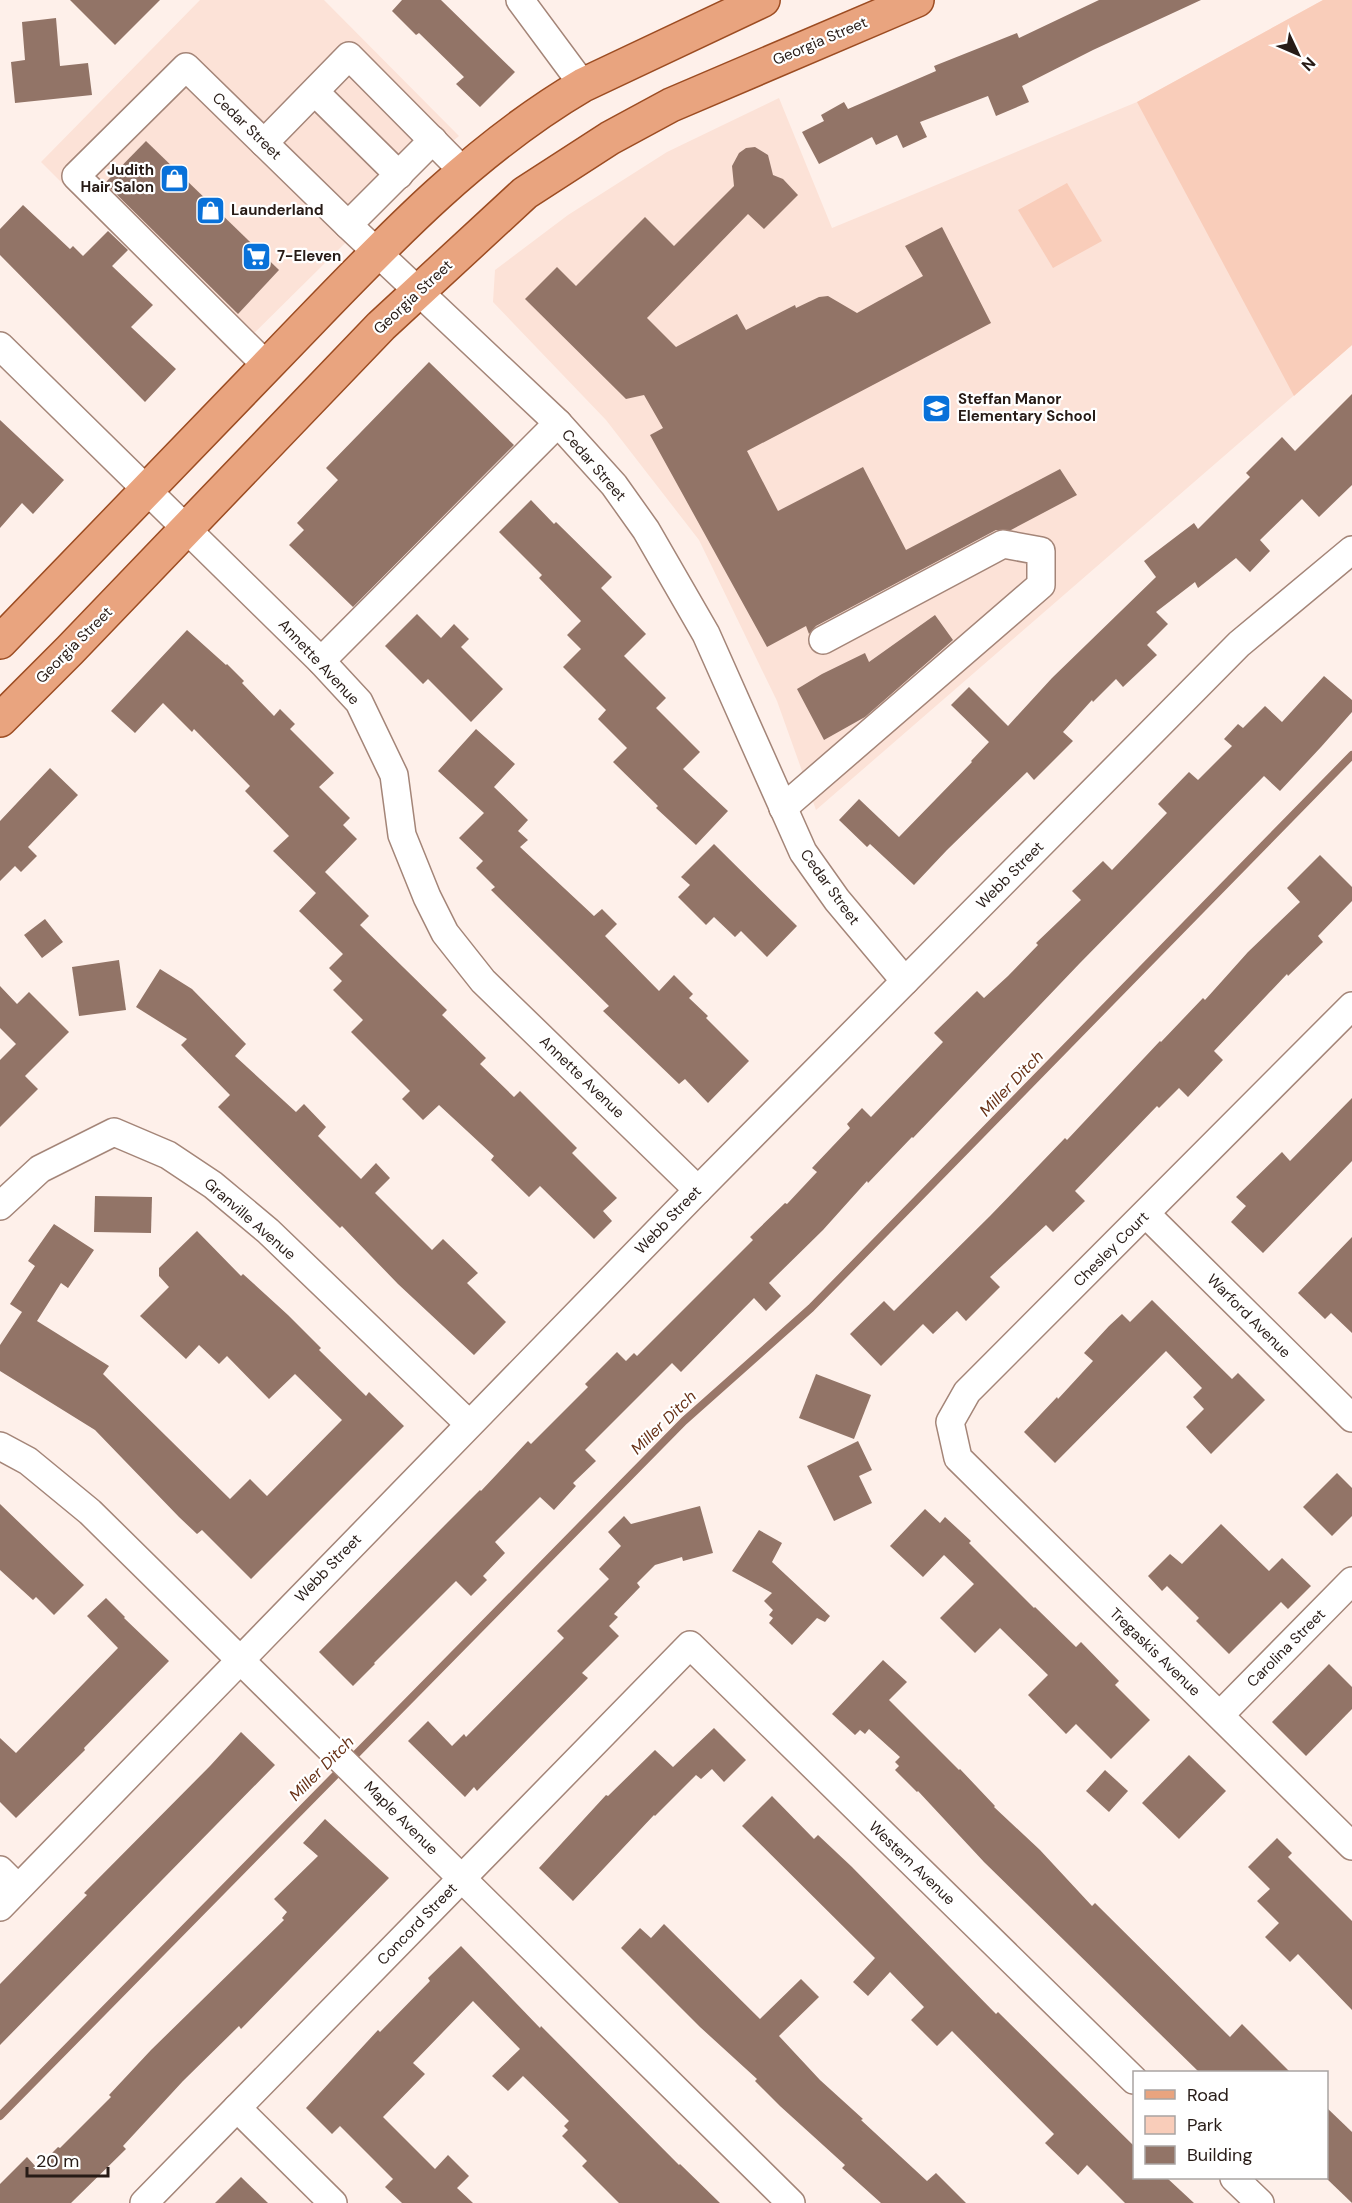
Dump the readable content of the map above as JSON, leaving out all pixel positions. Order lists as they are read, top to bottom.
{
  "streets": {
    "main road": ["Georgia Street"],
    "street": [
      "Cedar Street",
      "Annette Avenue",
      "Webb Street",
      "Granville Avenue",
      "Chesley Court",
      "Warford Avenue",
      "Carolina Street",
      "Tregaskis Avenue",
      "Maple Avenue",
      "Western Avenue",
      "Concord Street"
    ]
  },
  "crossings": [
    ["Georgia Street", "Cedar Street"],
    ["Georgia Street", "Annette Avenue"],
    ["Cedar Street", "Webb Street"],
    ["Annette Avenue", "Webb Street"],
    ["Webb Street", "Granville Avenue"],
    ["Webb Street", "Maple Avenue"],
    ["Chesley Court", "Warford Avenue"],
    ["Chesley Court", "Tregaskis Avenue"],
    ["Carolina Street", "Tregaskis Avenue"],
    ["Maple Avenue", "Concord Street"],
    ["Western Avenue", "Concord Street"]
  ],
  "water": ["Miller Ditch"],
  "places": {
    "shop": ["Judith Hair Salon", "Launderland"],
    "supermarket": ["7-Eleven"],
    "school or university": ["Steffan Manor Elementary School"]
  },
  "legend": ["Road", "Park", "Building"],
  "scale_bar": "20 m",
  "north": "bottom right"
}
